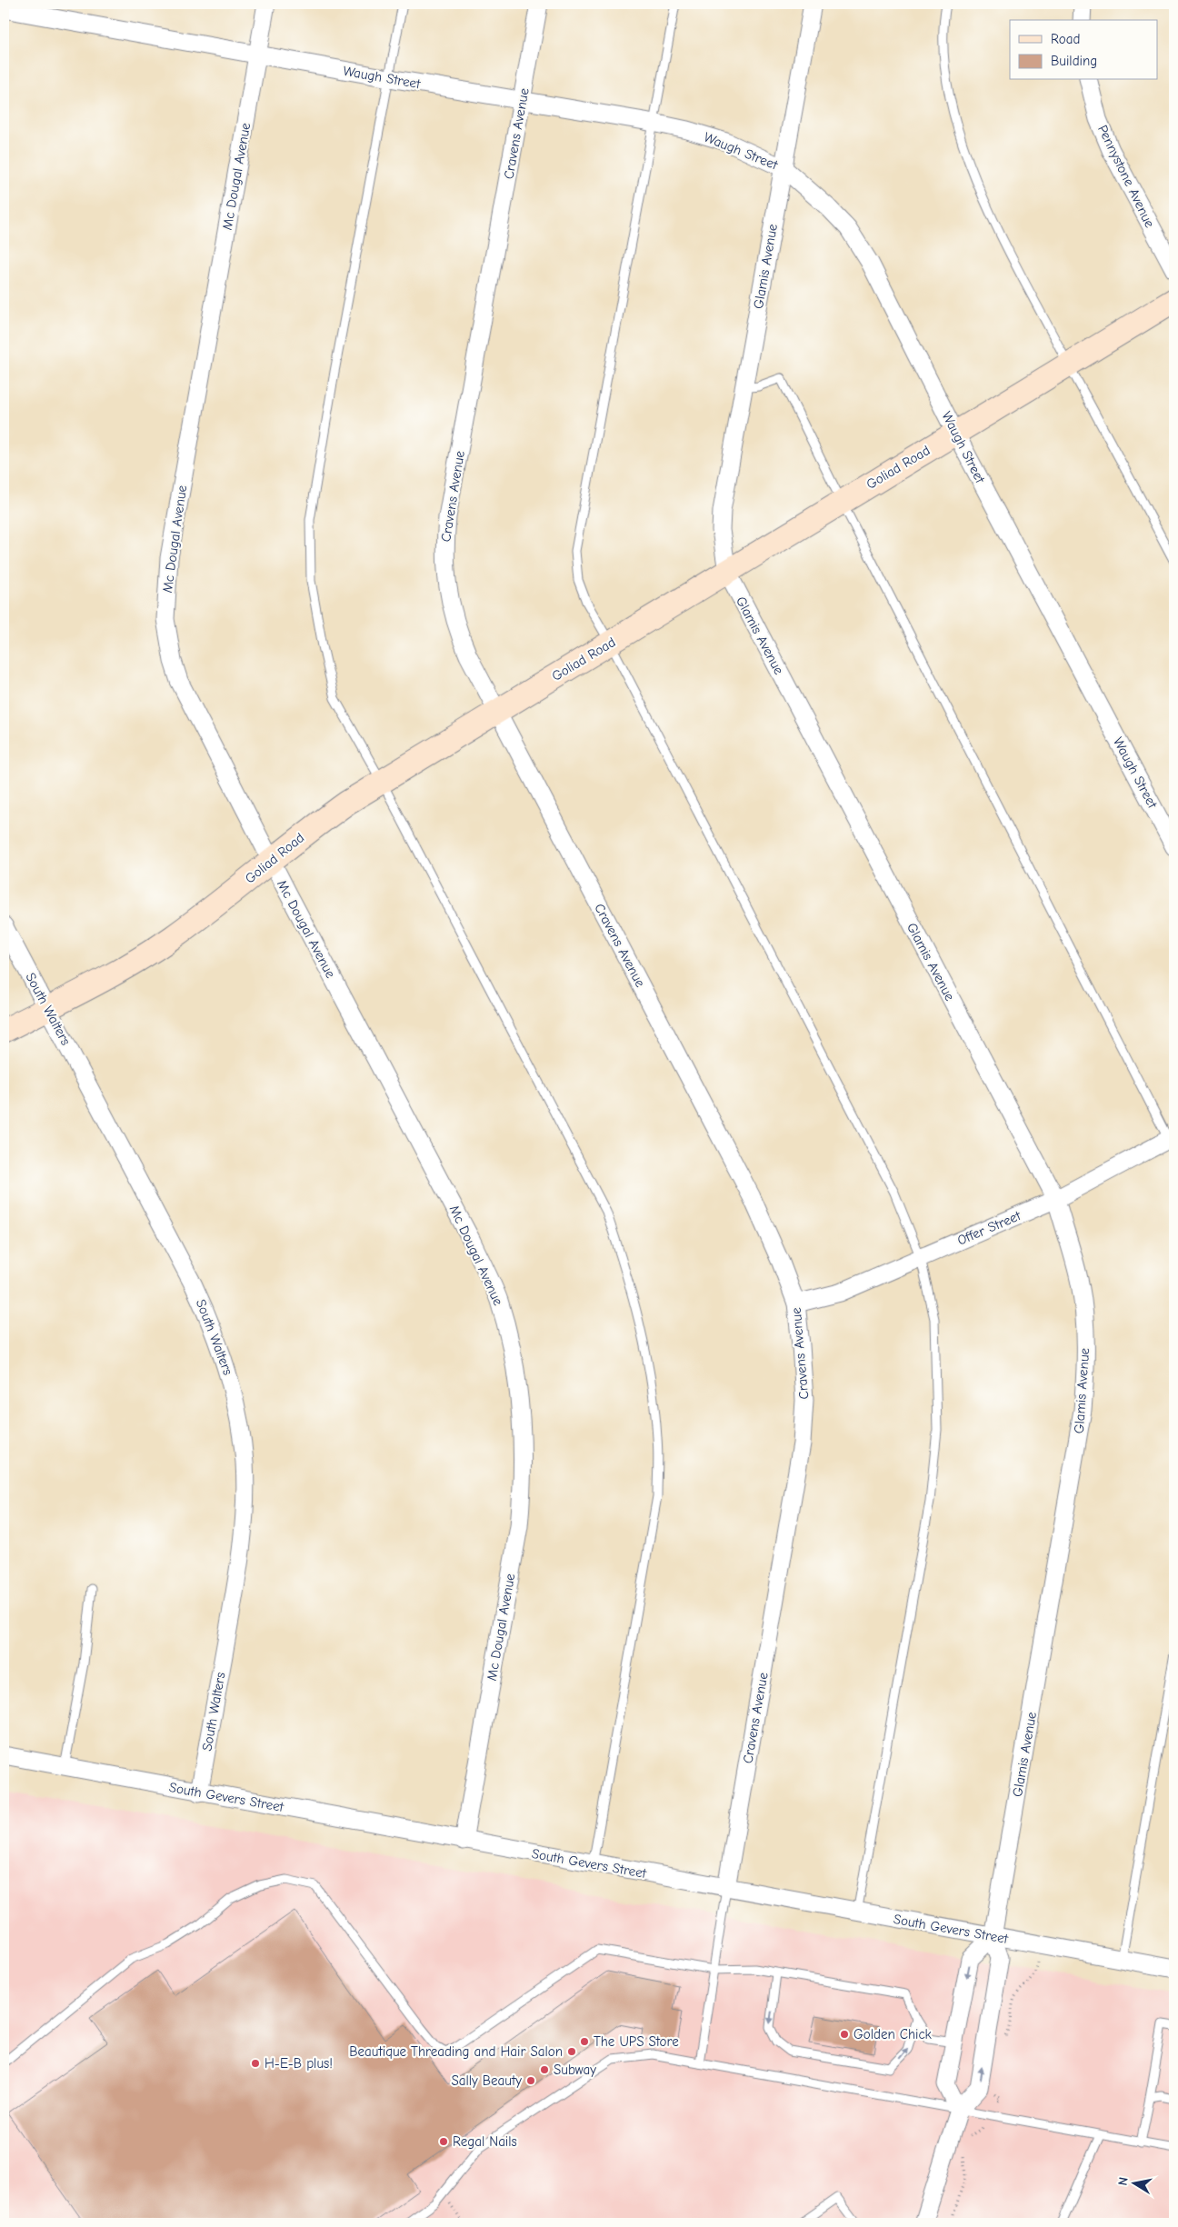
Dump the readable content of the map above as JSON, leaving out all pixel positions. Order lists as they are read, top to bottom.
{
  "streets": {
    "main road": ["Goliad Road"],
    "street": [
      "Waugh Street",
      "Cravens Avenue",
      "Mc Dougal Avenue",
      "Pennystone Avenue",
      "Glamis Avenue",
      "South Walters",
      "Offer Street",
      "South Gevers Street"
    ]
  },
  "crossings": [
    ["Waugh Street", "Cravens Avenue"],
    ["Waugh Street", "Mc Dougal Avenue"],
    ["Waugh Street", "Glamis Avenue"],
    ["Waugh Street", "Goliad Road"],
    ["Cravens Avenue", "Goliad Road"],
    ["Cravens Avenue", "Offer Street"],
    ["Cravens Avenue", "South Gevers Street"],
    ["Mc Dougal Avenue", "Goliad Road"],
    ["Mc Dougal Avenue", "South Gevers Street"],
    ["Glamis Avenue", "Goliad Road"],
    ["Glamis Avenue", "Offer Street"],
    ["Glamis Avenue", "South Gevers Street"],
    ["Goliad Road", "South Walters"],
    ["South Walters", "South Gevers Street"]
  ],
  "places": [
    "Golden Chick",
    "The UPS Store",
    "Beautique Threading and Hair Salon",
    "H-E-B plus!",
    "Subway",
    "Sally Beauty",
    "Regal Nails"
  ],
  "legend": ["Road", "Building"],
  "north": "left"
}
